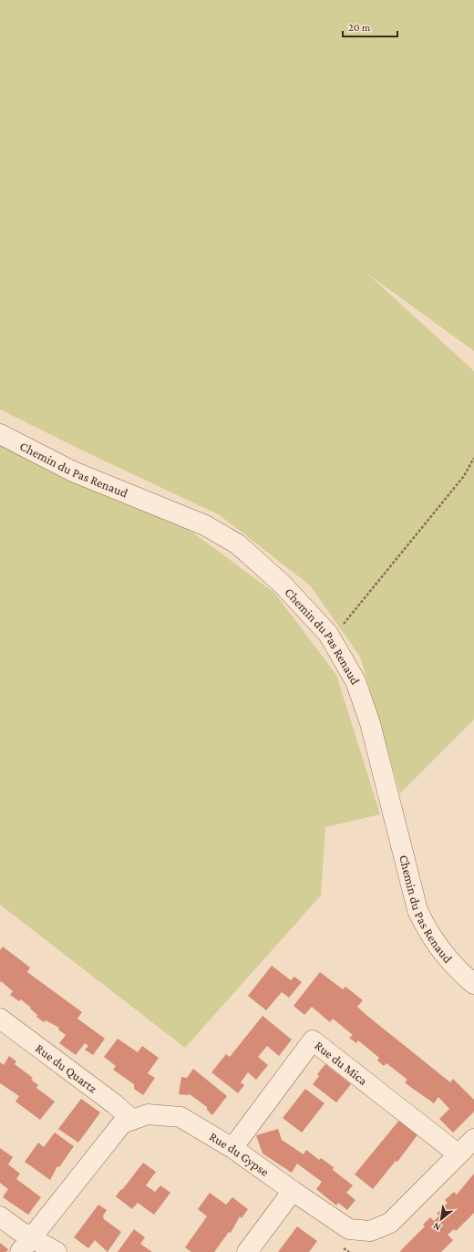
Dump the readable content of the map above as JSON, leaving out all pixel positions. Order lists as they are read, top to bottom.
{
  "streets": {
    "street": [
      "Chemin du Pas Renaud",
      "Rue du Mica",
      "Rue du Quartz",
      "Rue du Gypse"
    ]
  },
  "crossings": [
    ["Rue du Mica", "Rue du Gypse"],
    ["Rue du Quartz", "Rue du Gypse"]
  ],
  "scale_bar": "20 m",
  "north": "bottom left"
}
